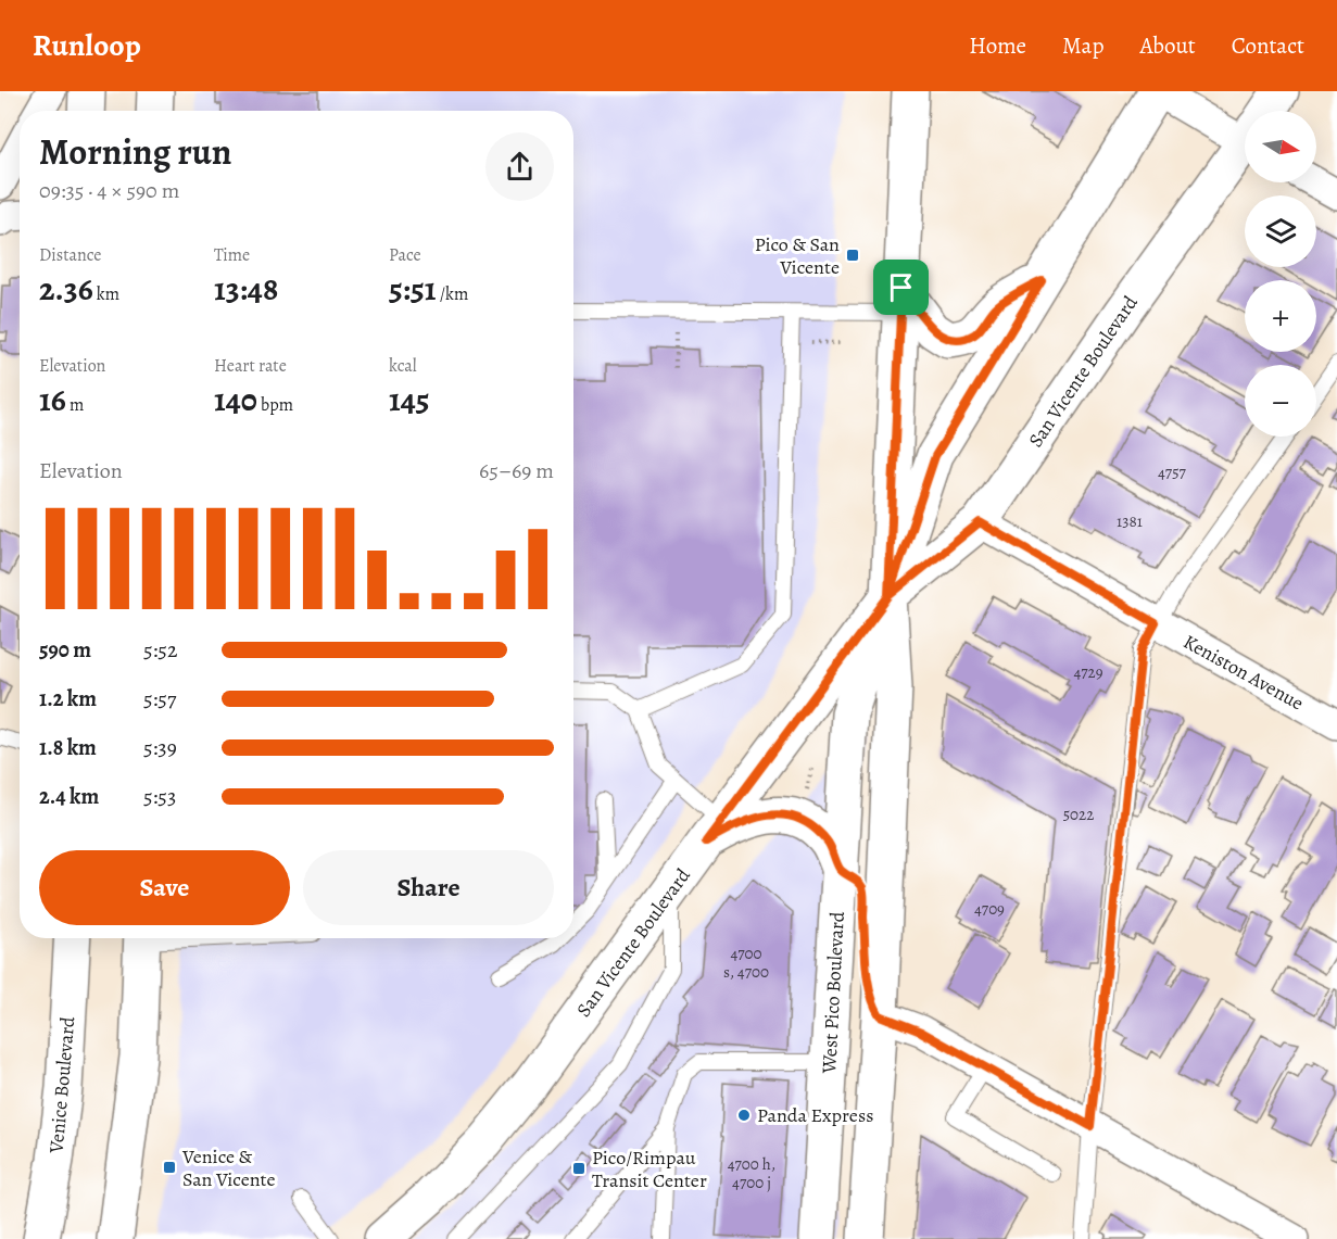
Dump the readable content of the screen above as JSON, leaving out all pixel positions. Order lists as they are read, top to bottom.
{
  "streets": {
    "main road": ["San Vicente Boulevard", "West Pico Boulevard", "Venice Boulevard"],
    "street": ["Keniston Avenue"]
  },
  "crossings": [
    ["San Vicente Boulevard", "Keniston Avenue"],
    ["San Vicente Boulevard", "West Pico Boulevard"]
  ],
  "places": {
    "transit": ["Pico & San Vicente", "Venice & San Vicente", "Pico/Rimpau Transit Center"],
    "other": ["Panda Express"]
  },
  "house_numbers": [
    "4757",
    "1381",
    "4729",
    "5022",
    "4709",
    "4700 s, 4700",
    "4700 h, 4700 j"
  ],
  "north": "right",
  "page": {
    "header": "Runloop",
    "nav": [
      "Home",
      "Map",
      "About",
      "Contact"
    ],
    "map_buttons": ["+", "−"],
    "heading": ["Morning run", "09:35 · 4 × 590 m"],
    "stats": [
      ["Distance", "2.36 km"],
      ["Time", "13:48"],
      ["Pace", "5:51 /km"],
      ["Elevation", "16 m"],
      ["Heart rate", "140 bpm"],
      ["kcal", "145"]
    ],
    "chart": ["Elevation", "65–69 m"],
    "list": [
      {
        "name": "590 m",
        "note": "5:52"
      },
      {
        "name": "1.2 km",
        "note": "5:57"
      },
      {
        "name": "1.8 km",
        "note": "5:39"
      },
      {
        "name": "2.4 km",
        "note": "5:53"
      }
    ],
    "buttons": ["Save", "Share"]
  }
}
